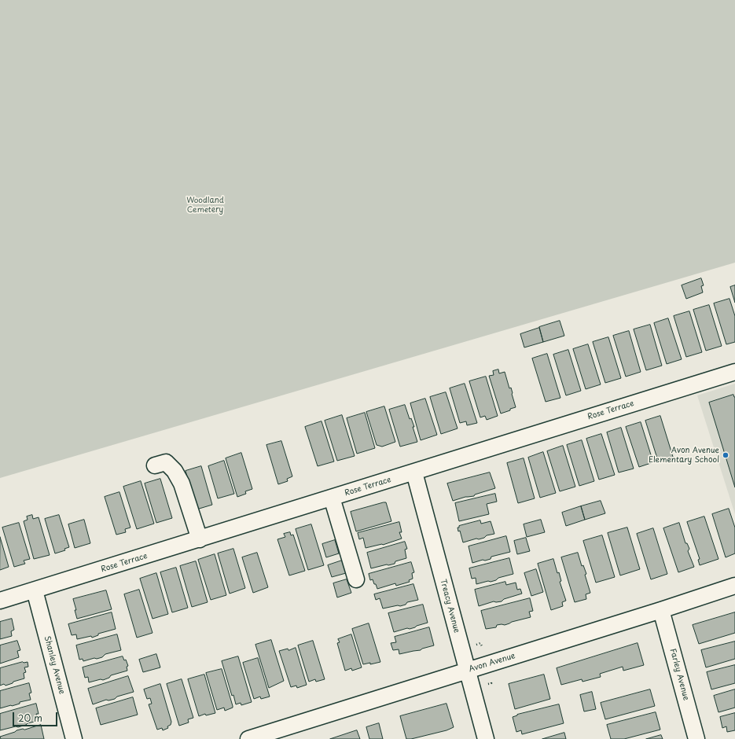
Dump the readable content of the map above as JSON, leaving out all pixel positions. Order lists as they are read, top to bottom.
{
  "streets": {
    "street": [
      "Rose Terrace",
      "Treacy Avenue",
      "Avon Avenue",
      "Shanley Avenue",
      "Farley Avenue"
    ]
  },
  "crossings": [
    ["Rose Terrace", "Treacy Avenue"],
    ["Rose Terrace", "Shanley Avenue"],
    ["Treacy Avenue", "Avon Avenue"],
    ["Avon Avenue", "Farley Avenue"]
  ],
  "parks": ["Woodland Cemetery"],
  "places": ["Avon Avenue Elementary School"],
  "scale_bar": "20 m"
}
